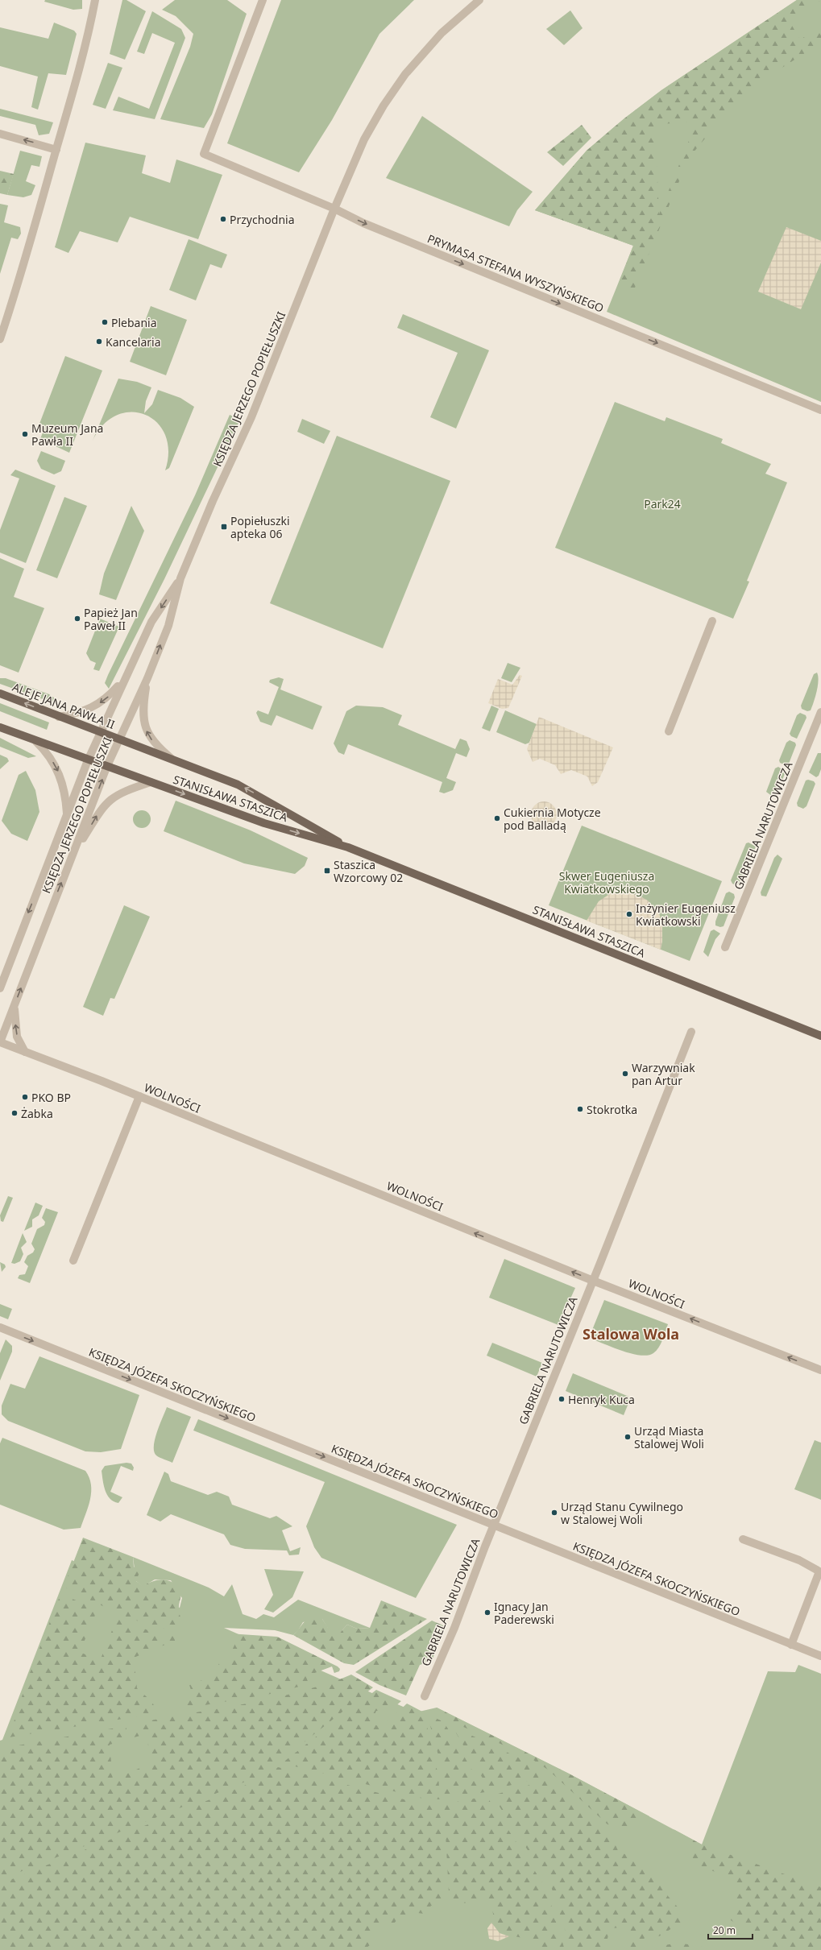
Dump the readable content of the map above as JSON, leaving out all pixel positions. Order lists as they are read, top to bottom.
{
  "streets": {
    "main road": ["ALEJE JANA PAWŁA II", "STANISŁAWA STASZICA"],
    "street": [
      "PRYMASA STEFANA WYSZYŃSKIEGO",
      "KSIĘDZA JERZEGO POPIEŁUSZKI",
      "GABRIELA NARUTOWICZA",
      "WOLNOŚCI",
      "KSIĘDZA JÓZEFA SKOCZYŃSKIEGO"
    ]
  },
  "crossings": [
    ["PRYMASA STEFANA WYSZYŃSKIEGO", "KSIĘDZA JERZEGO POPIEŁUSZKI"],
    ["KSIĘDZA JERZEGO POPIEŁUSZKI", "ALEJE JANA PAWŁA II"],
    ["KSIĘDZA JERZEGO POPIEŁUSZKI", "STANISŁAWA STASZICA"],
    ["KSIĘDZA JERZEGO POPIEŁUSZKI", "WOLNOŚCI"],
    ["ALEJE JANA PAWŁA II", "STANISŁAWA STASZICA"],
    ["GABRIELA NARUTOWICZA", "WOLNOŚCI"],
    ["GABRIELA NARUTOWICZA", "KSIĘDZA JÓZEFA SKOCZYŃSKIEGO"]
  ],
  "one_way": ["PRYMASA STEFANA WYSZYŃSKIEGO", "WOLNOŚCI", "KSIĘDZA JÓZEFA SKOCZYŃSKIEGO"],
  "districts": ["Stalowa Wola"],
  "parks": ["Park24", "Skwer Eugeniusza Kwiatkowskiego"],
  "places": {
    "other": [
      "Przychodnia",
      "Plebania",
      "Kancelaria",
      "Muzeum Jana Pawła II",
      "Papież Jan Paweł II",
      "Cukiernia Motycze pod Balladą",
      "Inżynier Eugeniusz Kwiatkowski",
      "Warzywniak pan Artur",
      "PKO BP",
      "Stokrotka",
      "Żabka",
      "Henryk Kuca",
      "Urząd Miasta Stalowej Woli",
      "Urząd Stanu Cywilnego w Stalowej Woli",
      "Ignacy Jan Paderewski"
    ],
    "transit": ["Popiełuszki apteka 06", "Staszica Wzorcowy 02"]
  },
  "scale_bar": "20 m"
}
